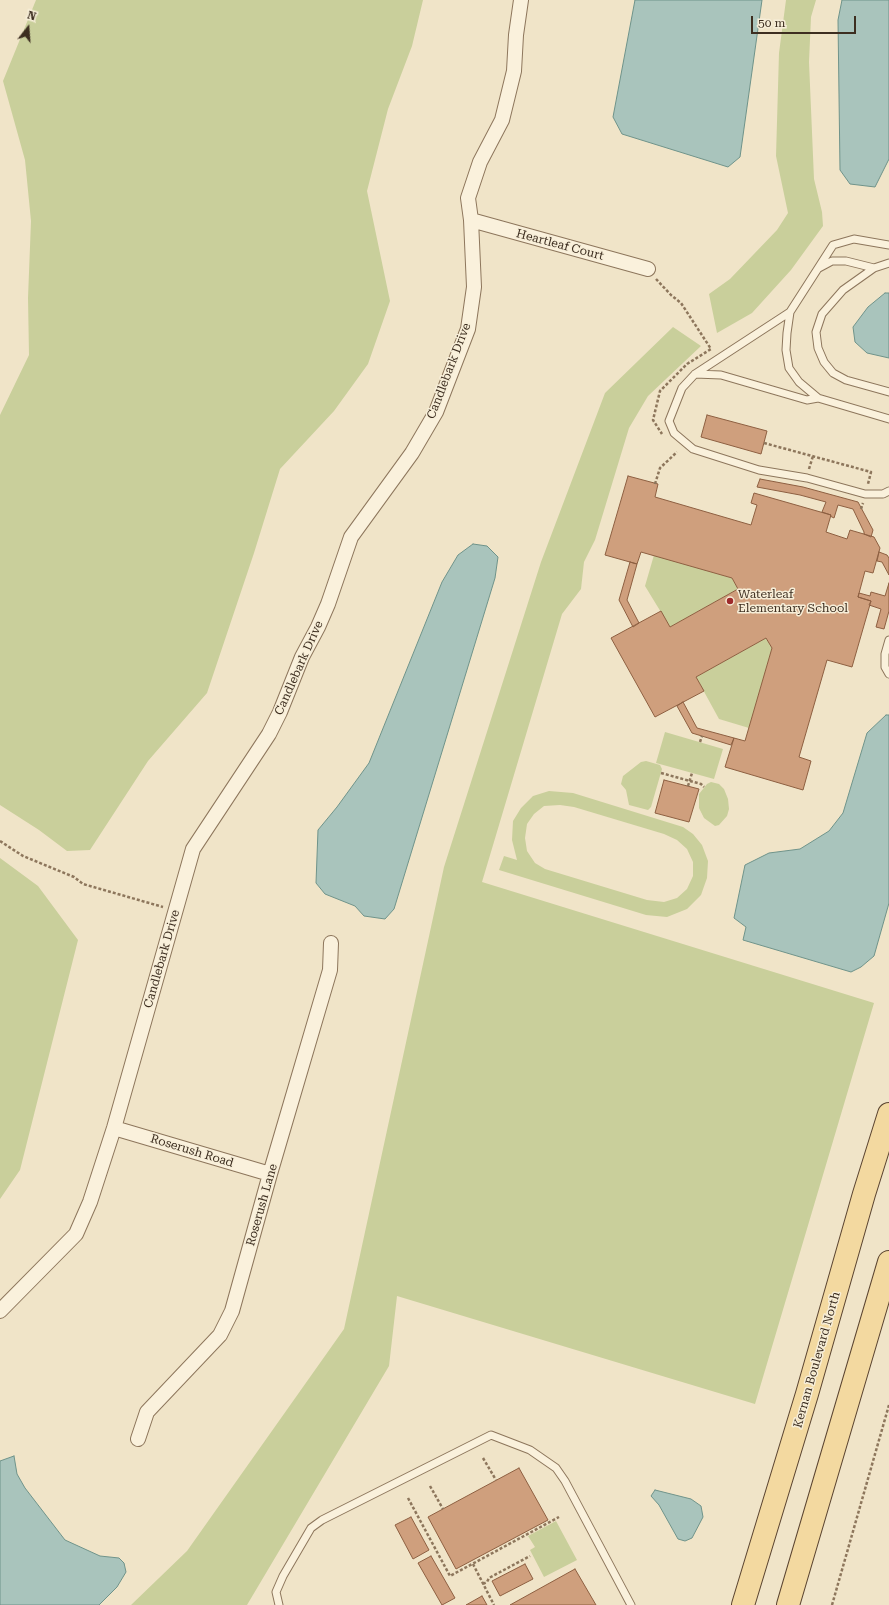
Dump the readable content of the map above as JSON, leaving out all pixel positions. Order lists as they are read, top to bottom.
{
  "streets": {
    "main road": ["Kernan Boulevard North"],
    "street": [
      "Heartleaf Court",
      "Candlebark Drive",
      "Roserush Road",
      "Roserush Lane"
    ]
  },
  "crossings": [
    ["Heartleaf Court", "Candlebark Drive"],
    ["Candlebark Drive", "Roserush Road"],
    ["Roserush Road", "Roserush Lane"]
  ],
  "places": ["Waterleaf Elementary School"],
  "scale_bar": "50 m",
  "north": "top"
}
